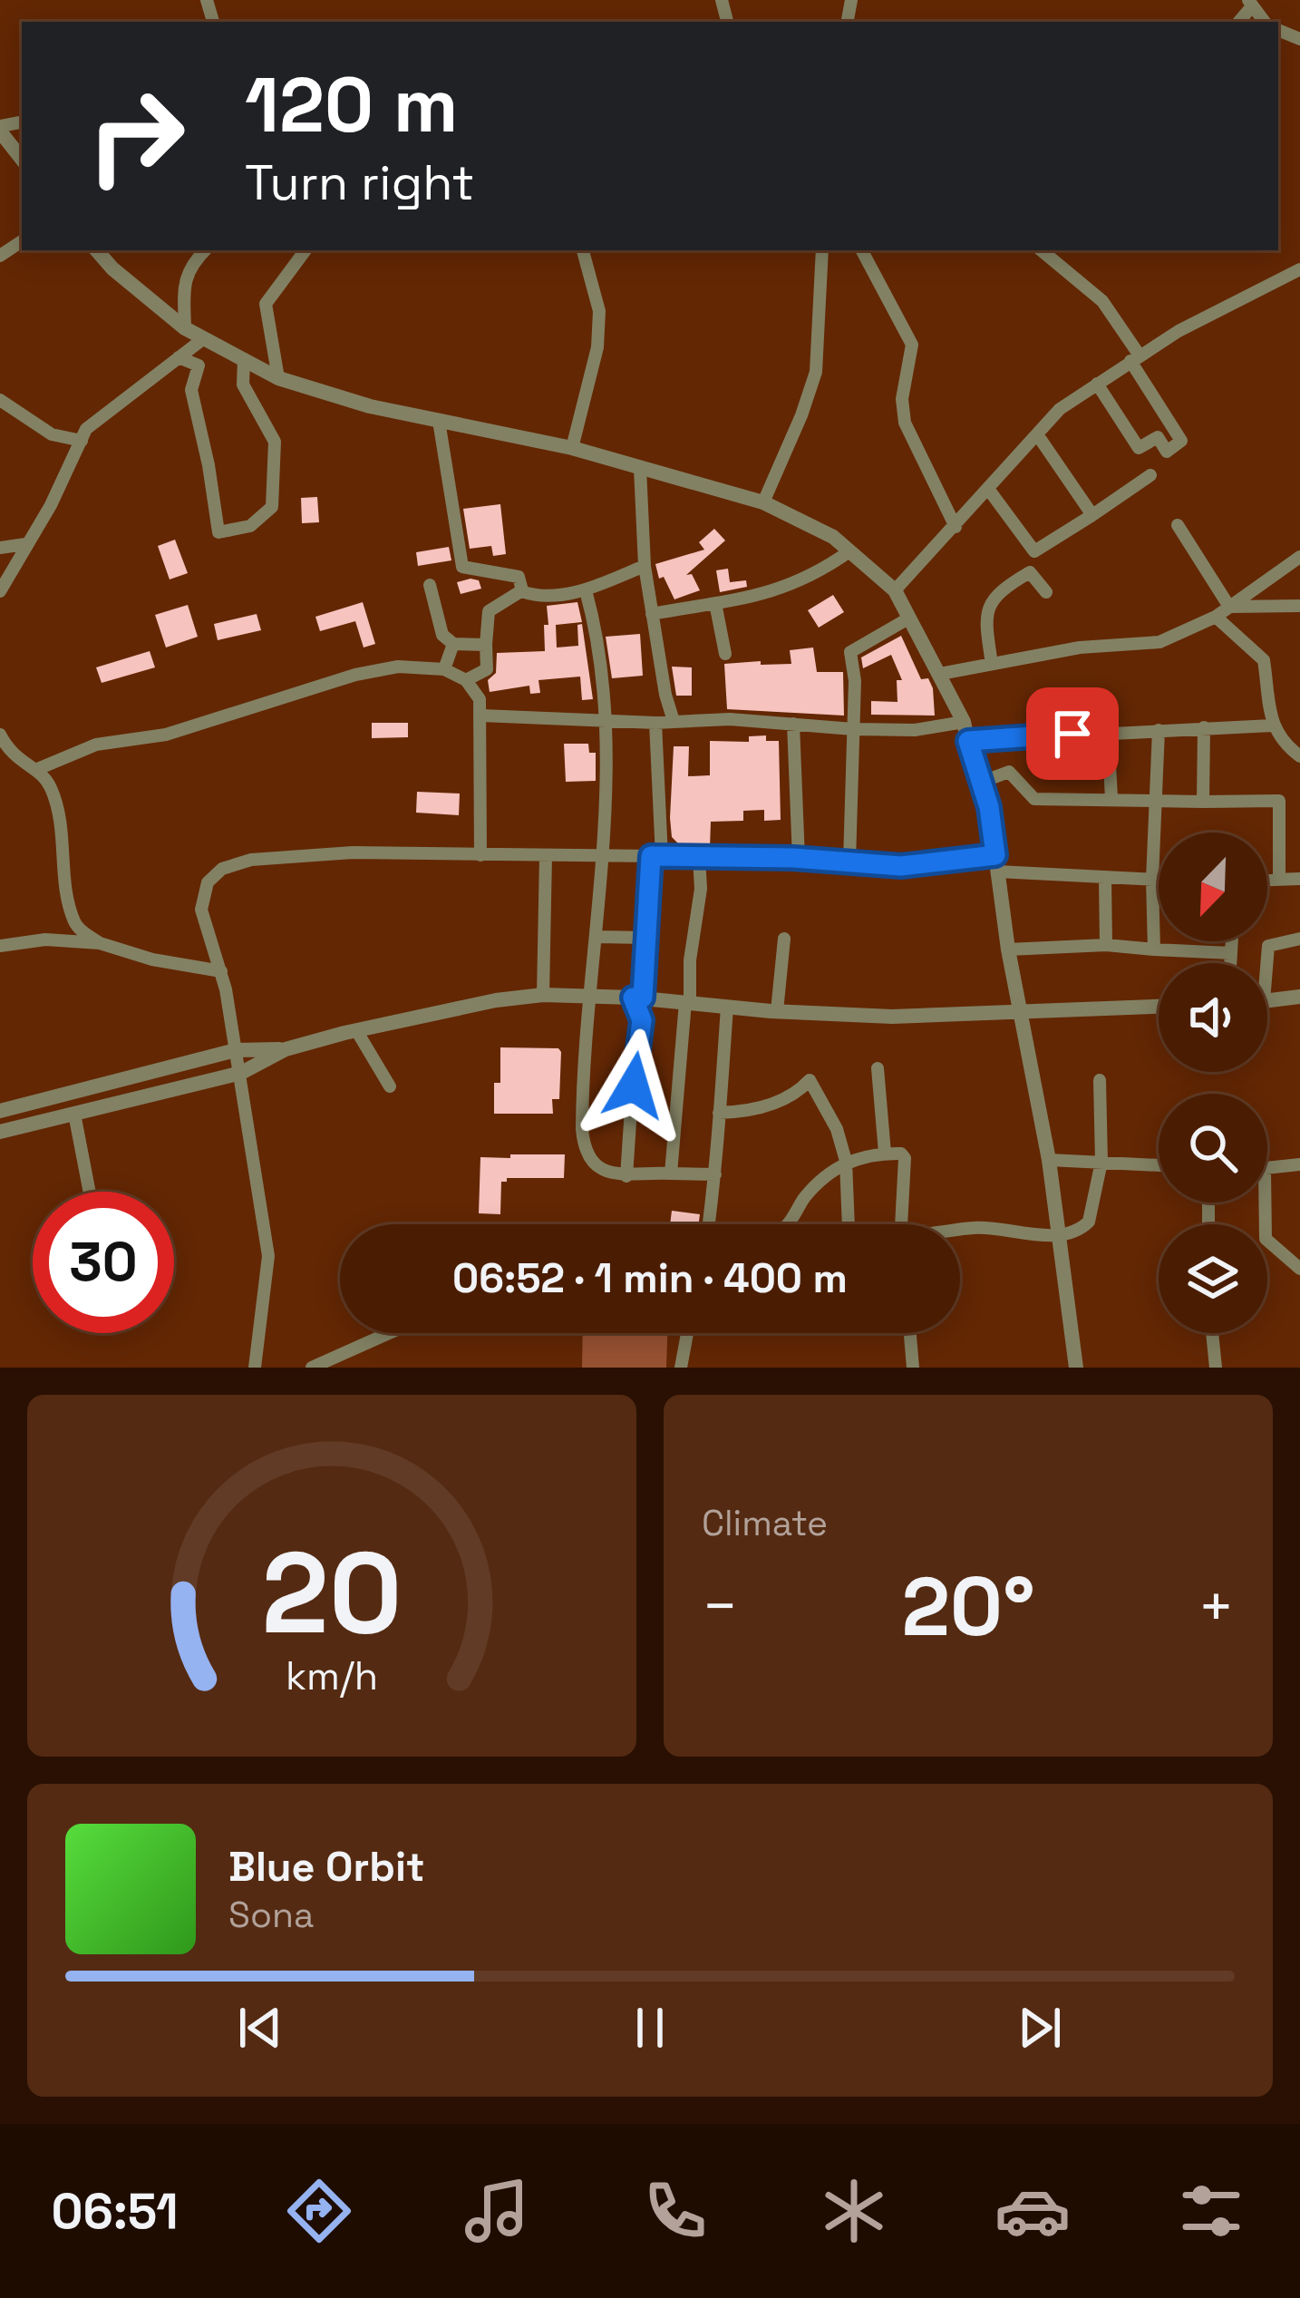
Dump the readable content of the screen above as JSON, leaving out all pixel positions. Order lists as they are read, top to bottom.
{
  "north": "bottom left",
  "page": {
    "turn": ["120 m", "Turn right"],
    "limit": "30",
    "trip": "06:52 · 1 min · 400 m",
    "tile": "Climate",
    "heat": ["−", "20°", "+"],
    "song": ["Blue Orbit", "Sona"],
    "tabs": "06:51",
    "gauge": ["20", "km/h"]
  }
}
